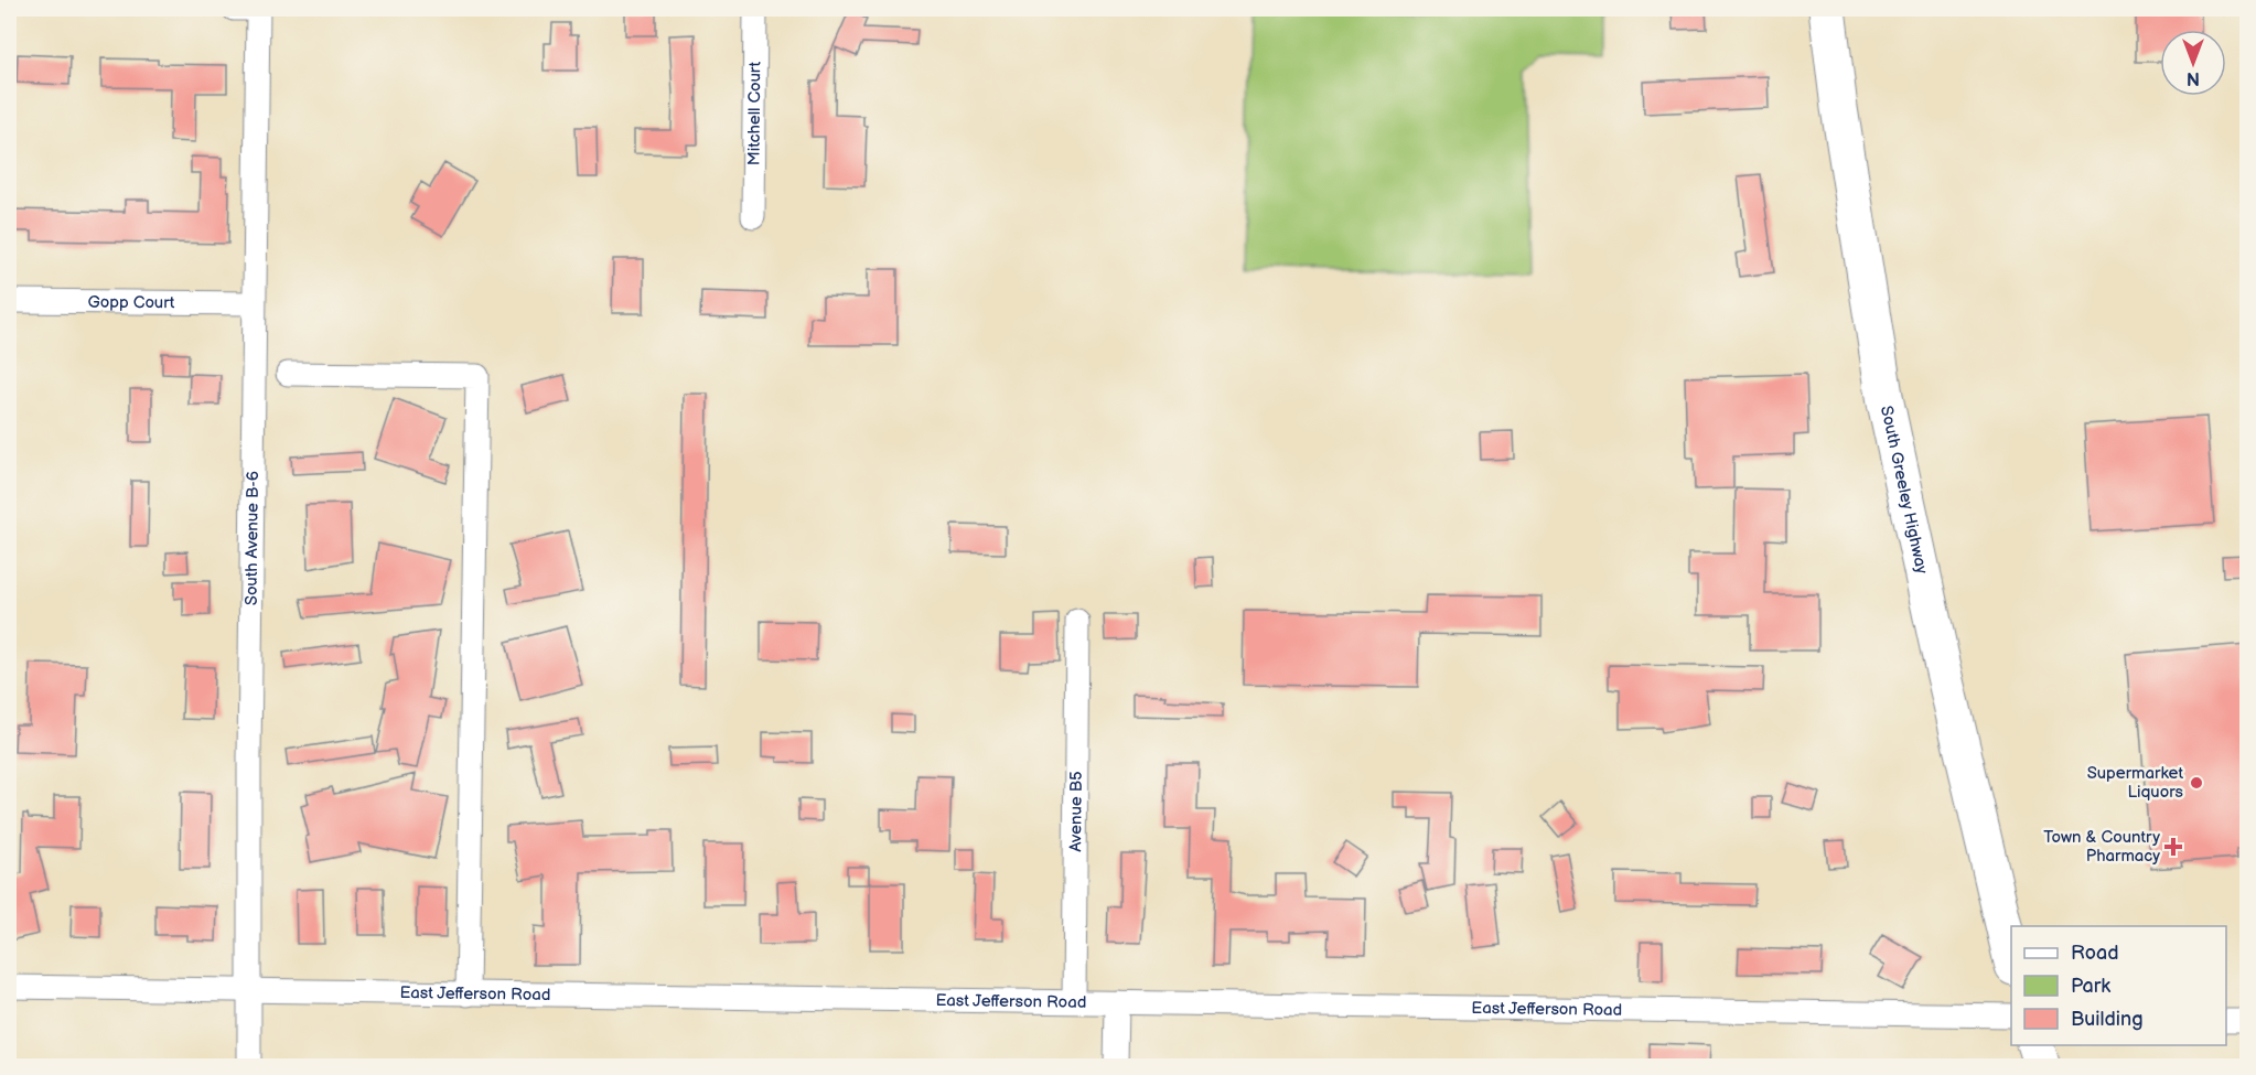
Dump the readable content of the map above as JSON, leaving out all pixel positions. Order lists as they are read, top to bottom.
{
  "streets": {
    "highway": ["South Greeley Highway"],
    "street": [
      "Mitchell Court",
      "Gopp Court",
      "South Avenue B-6",
      "Avenue B5",
      "East Jefferson Road"
    ]
  },
  "crossings": [
    ["Gopp Court", "South Avenue B-6"],
    ["South Avenue B-6", "East Jefferson Road"],
    ["Avenue B5", "East Jefferson Road"]
  ],
  "places": {
    "other": ["Supermarket Liquors"],
    "health": ["Town & Country Pharmacy"]
  },
  "legend": ["Road", "Park", "Building"],
  "north": "bottom"
}
